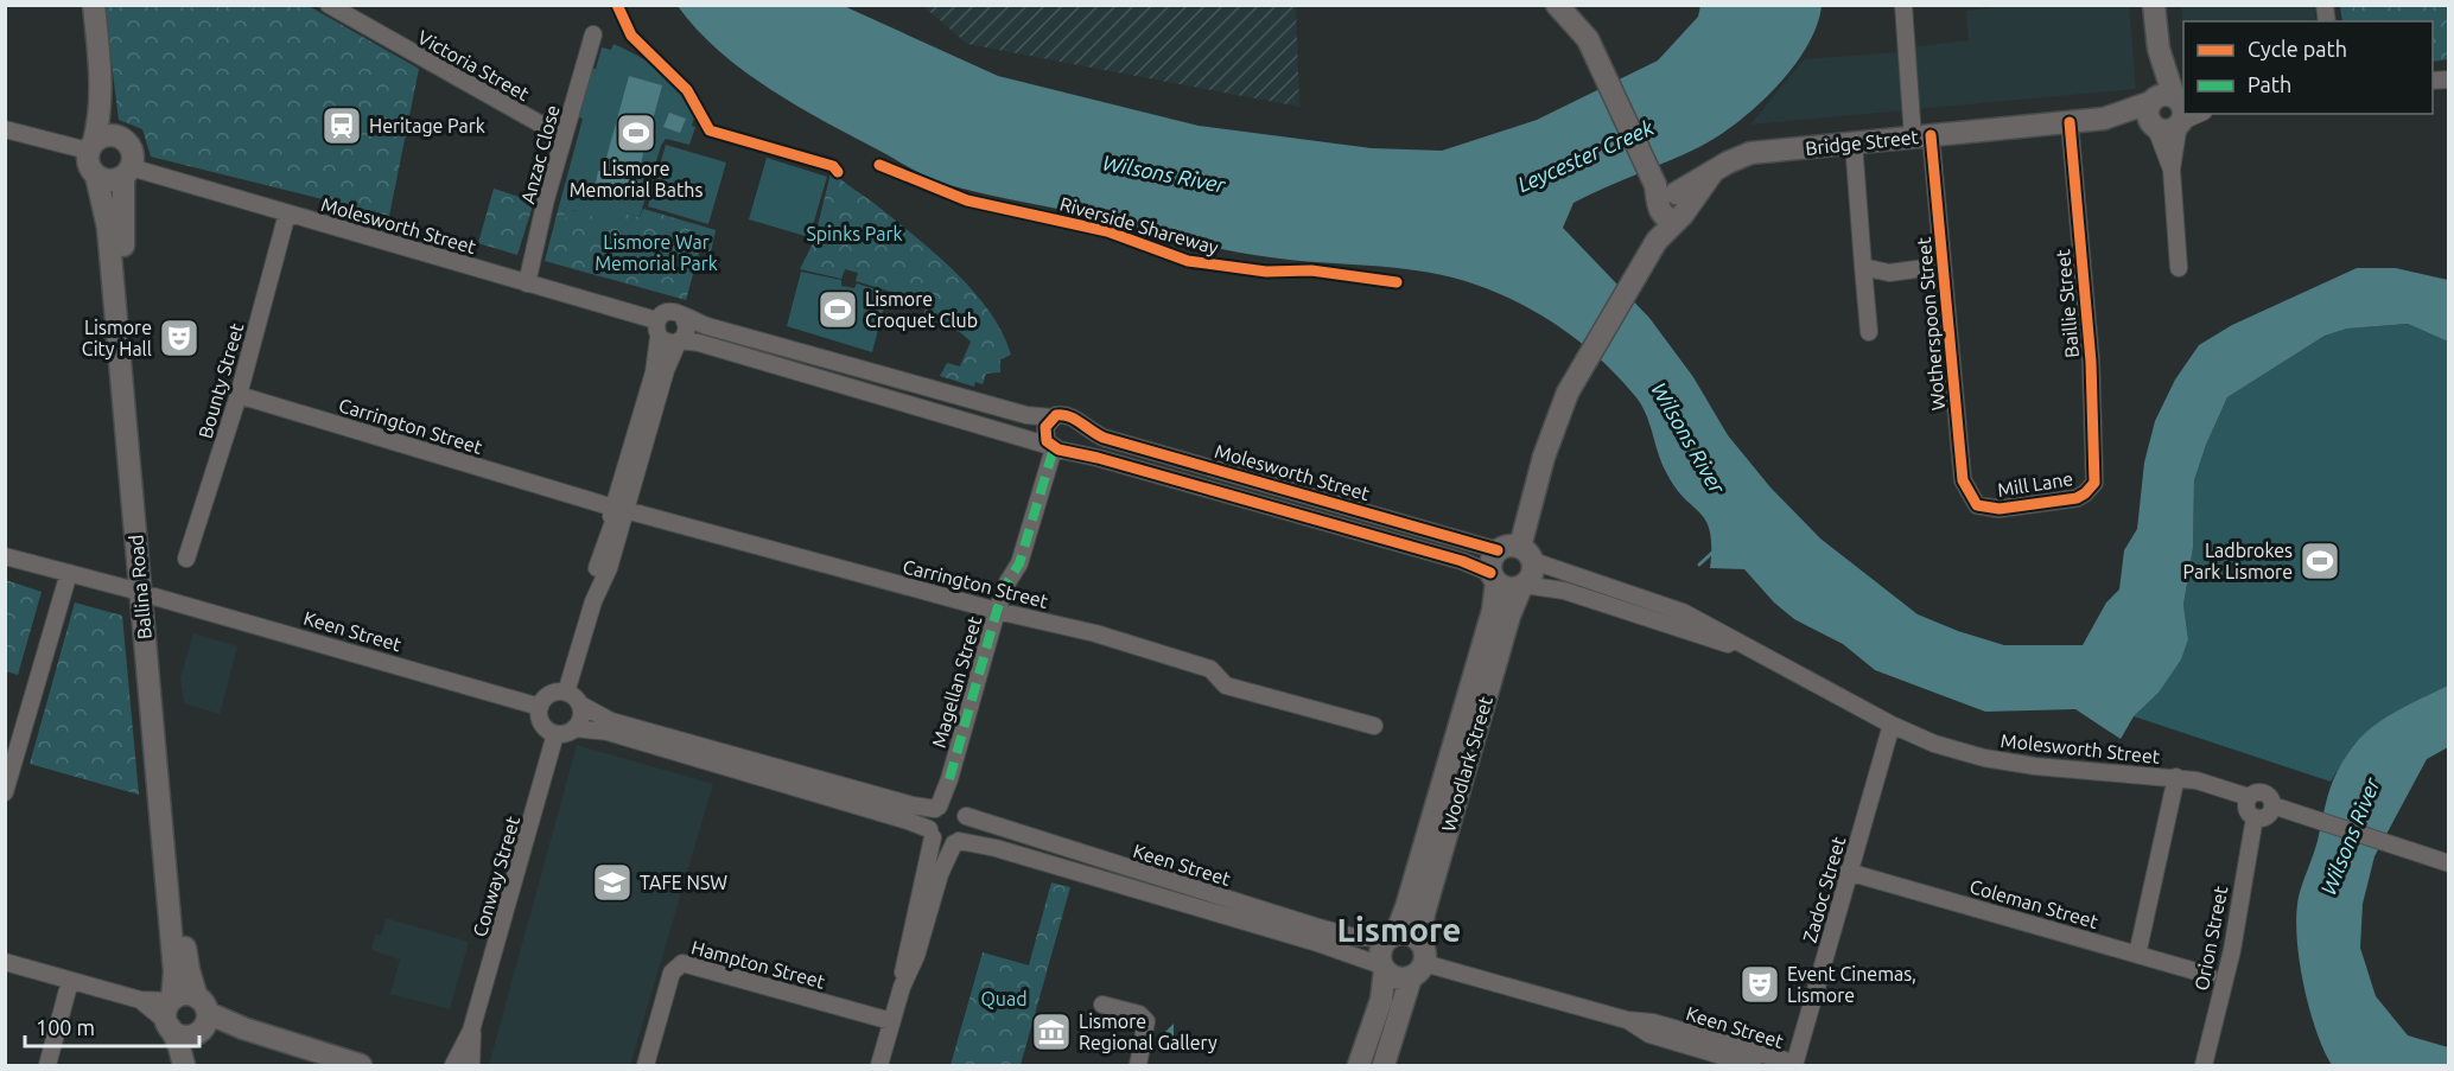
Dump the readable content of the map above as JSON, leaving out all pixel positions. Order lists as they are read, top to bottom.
{
  "streets": {
    "main road": ["Bridge Street", "Ballina Road", "Woodlark Street"],
    "street": [
      "Victoria Street",
      "Anzac Close",
      "Molesworth Street",
      "Baillie Street",
      "Wotherspoon Street",
      "Bounty Street",
      "Carrington Street",
      "Mill Lane",
      "Keen Street",
      "Magellan Street",
      "Conway Street",
      "Zadoc Street",
      "Coleman Street",
      "Orion Street",
      "Hampton Street"
    ],
    "cycle path": ["Riverside Shareway"]
  },
  "crossings": [
    ["Victoria Street", "Anzac Close"],
    ["Bridge Street", "Molesworth Street"],
    ["Bridge Street", "Baillie Street"],
    ["Bridge Street", "Wotherspoon Street"],
    ["Bridge Street", "Woodlark Street"],
    ["Anzac Close", "Molesworth Street"],
    ["Molesworth Street", "Bounty Street"],
    ["Molesworth Street", "Ballina Road"],
    ["Molesworth Street", "Magellan Street"],
    ["Molesworth Street", "Woodlark Street"],
    ["Molesworth Street", "Zadoc Street"],
    ["Molesworth Street", "Orion Street"],
    ["Baillie Street", "Mill Lane"],
    ["Wotherspoon Street", "Mill Lane"],
    ["Bounty Street", "Carrington Street"],
    ["Carrington Street", "Magellan Street"],
    ["Ballina Road", "Keen Street"],
    ["Keen Street", "Magellan Street"],
    ["Keen Street", "Woodlark Street"],
    ["Keen Street", "Conway Street"],
    ["Keen Street", "Zadoc Street"],
    ["Zadoc Street", "Coleman Street"]
  ],
  "districts": ["Lismore"],
  "water": ["Leycester Creek", "Wilsons River"],
  "parks": ["Spinks Park", "Lismore War Memorial Park", "Quad"],
  "places": {
    "station": ["Heritage Park"],
    "sports": ["Lismore Memorial Baths", "Lismore Croquet Club", "Ladbrokes Park Lismore"],
    "theatre": ["Lismore City Hall", "Event Cinemas, Lismore"],
    "school or university": ["TAFE NSW"],
    "museum": ["Lismore Regional Gallery"]
  },
  "legend": ["Cycle path", "Path"],
  "scale_bar": "100 m"
}
